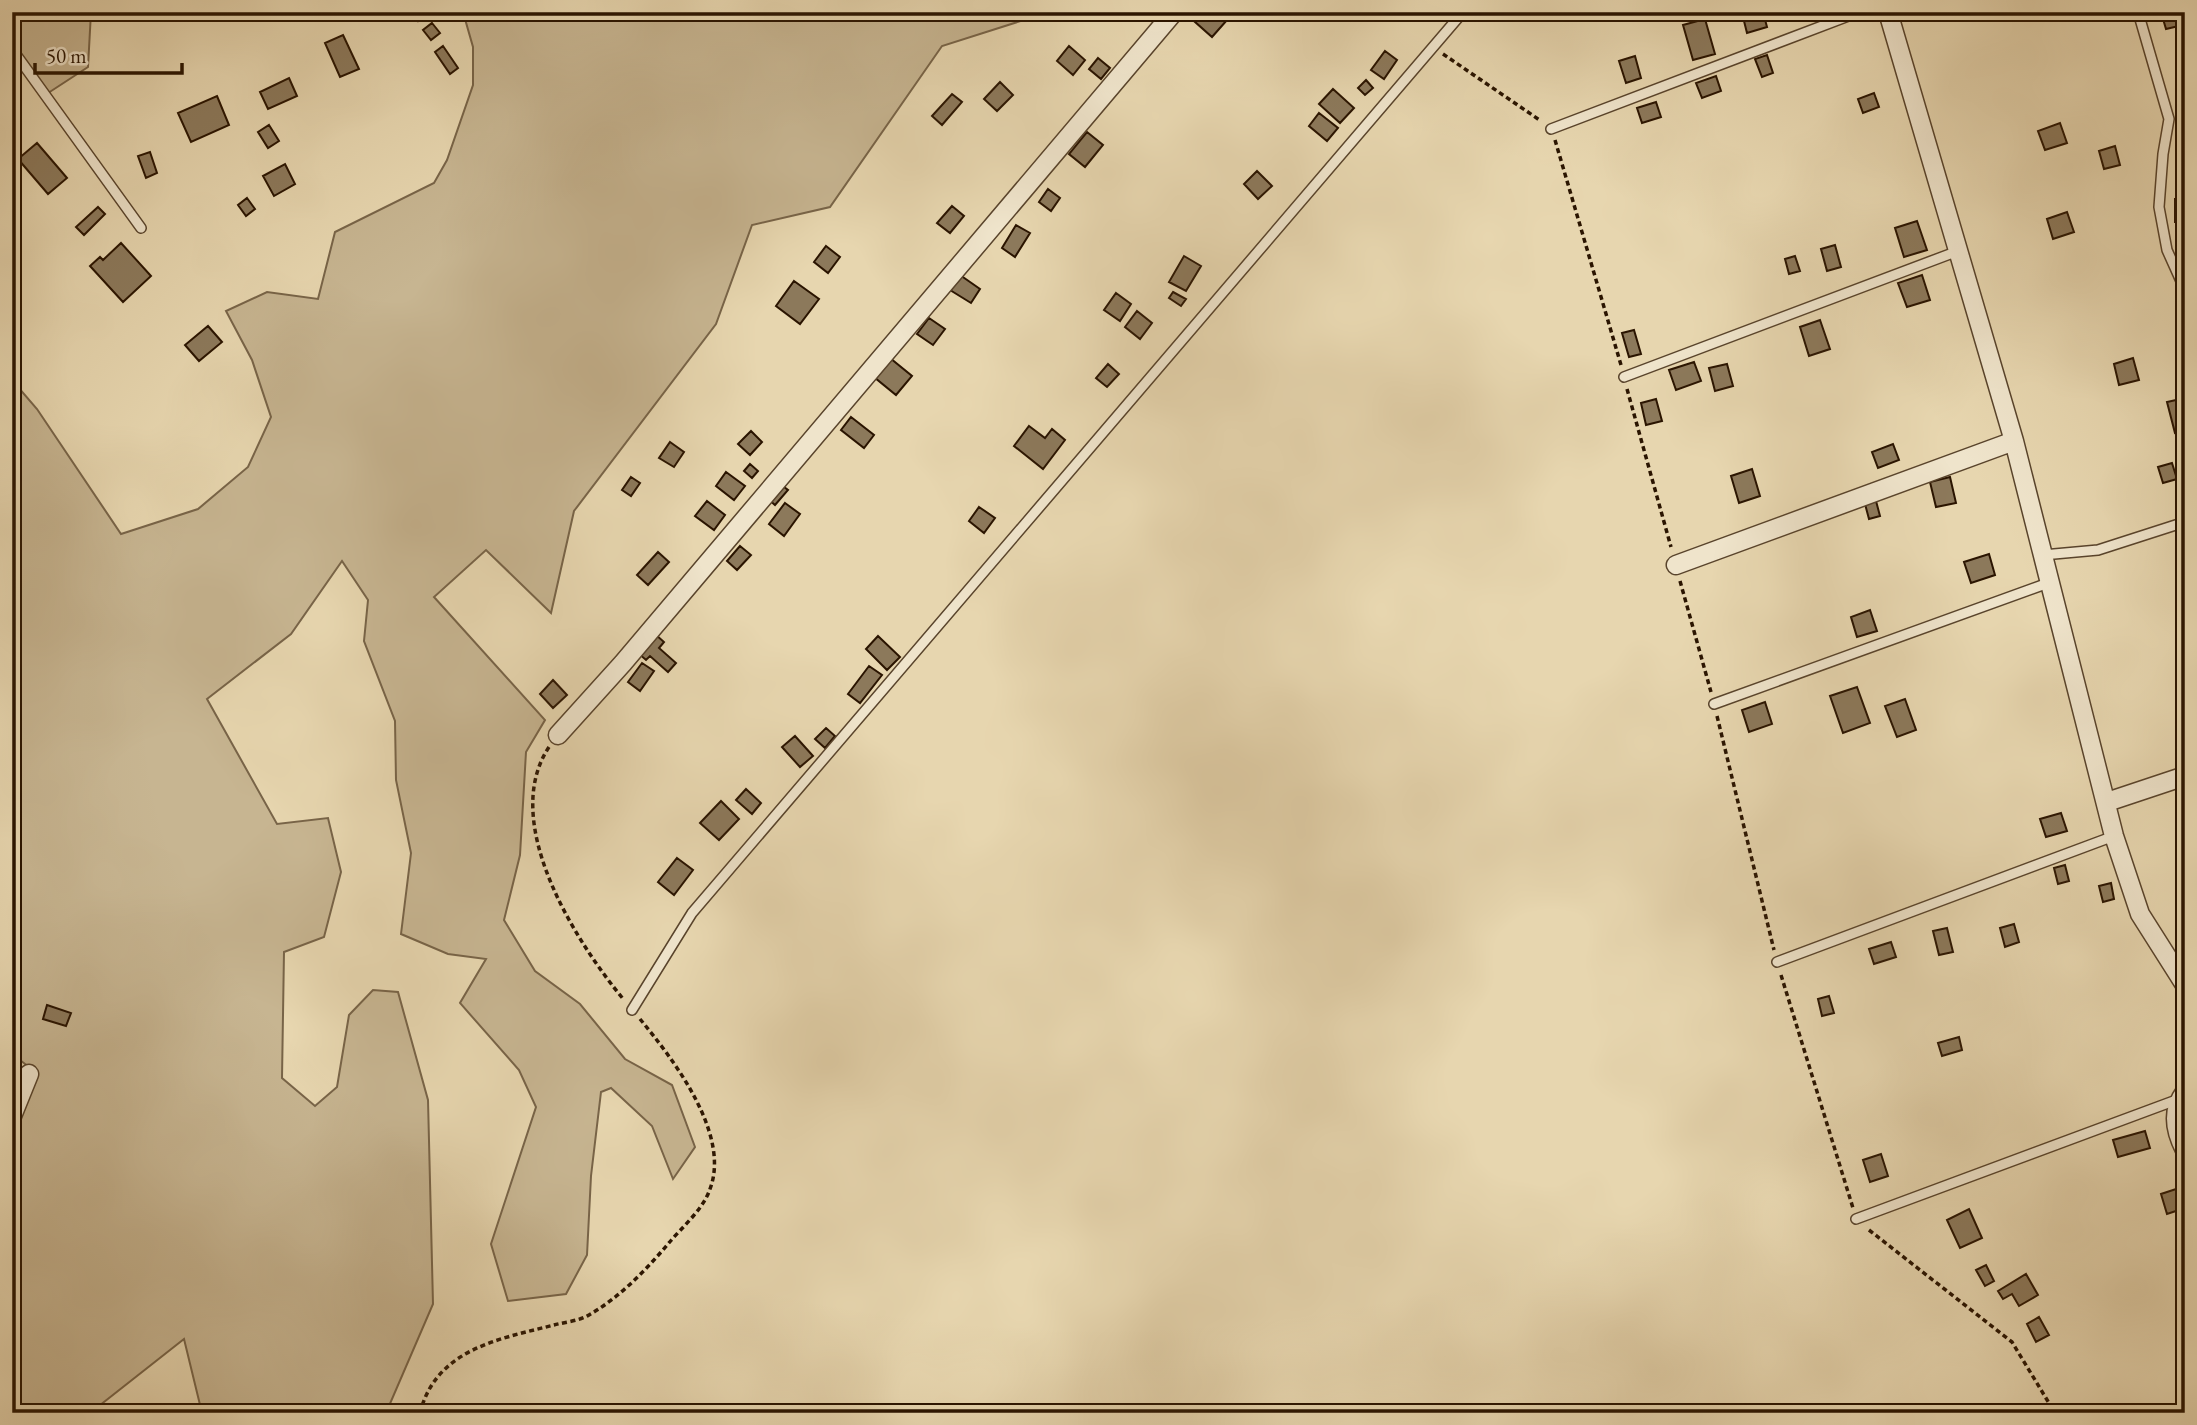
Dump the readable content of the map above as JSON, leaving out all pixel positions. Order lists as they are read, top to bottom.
{
  "scale_bar": "50 m"
}
